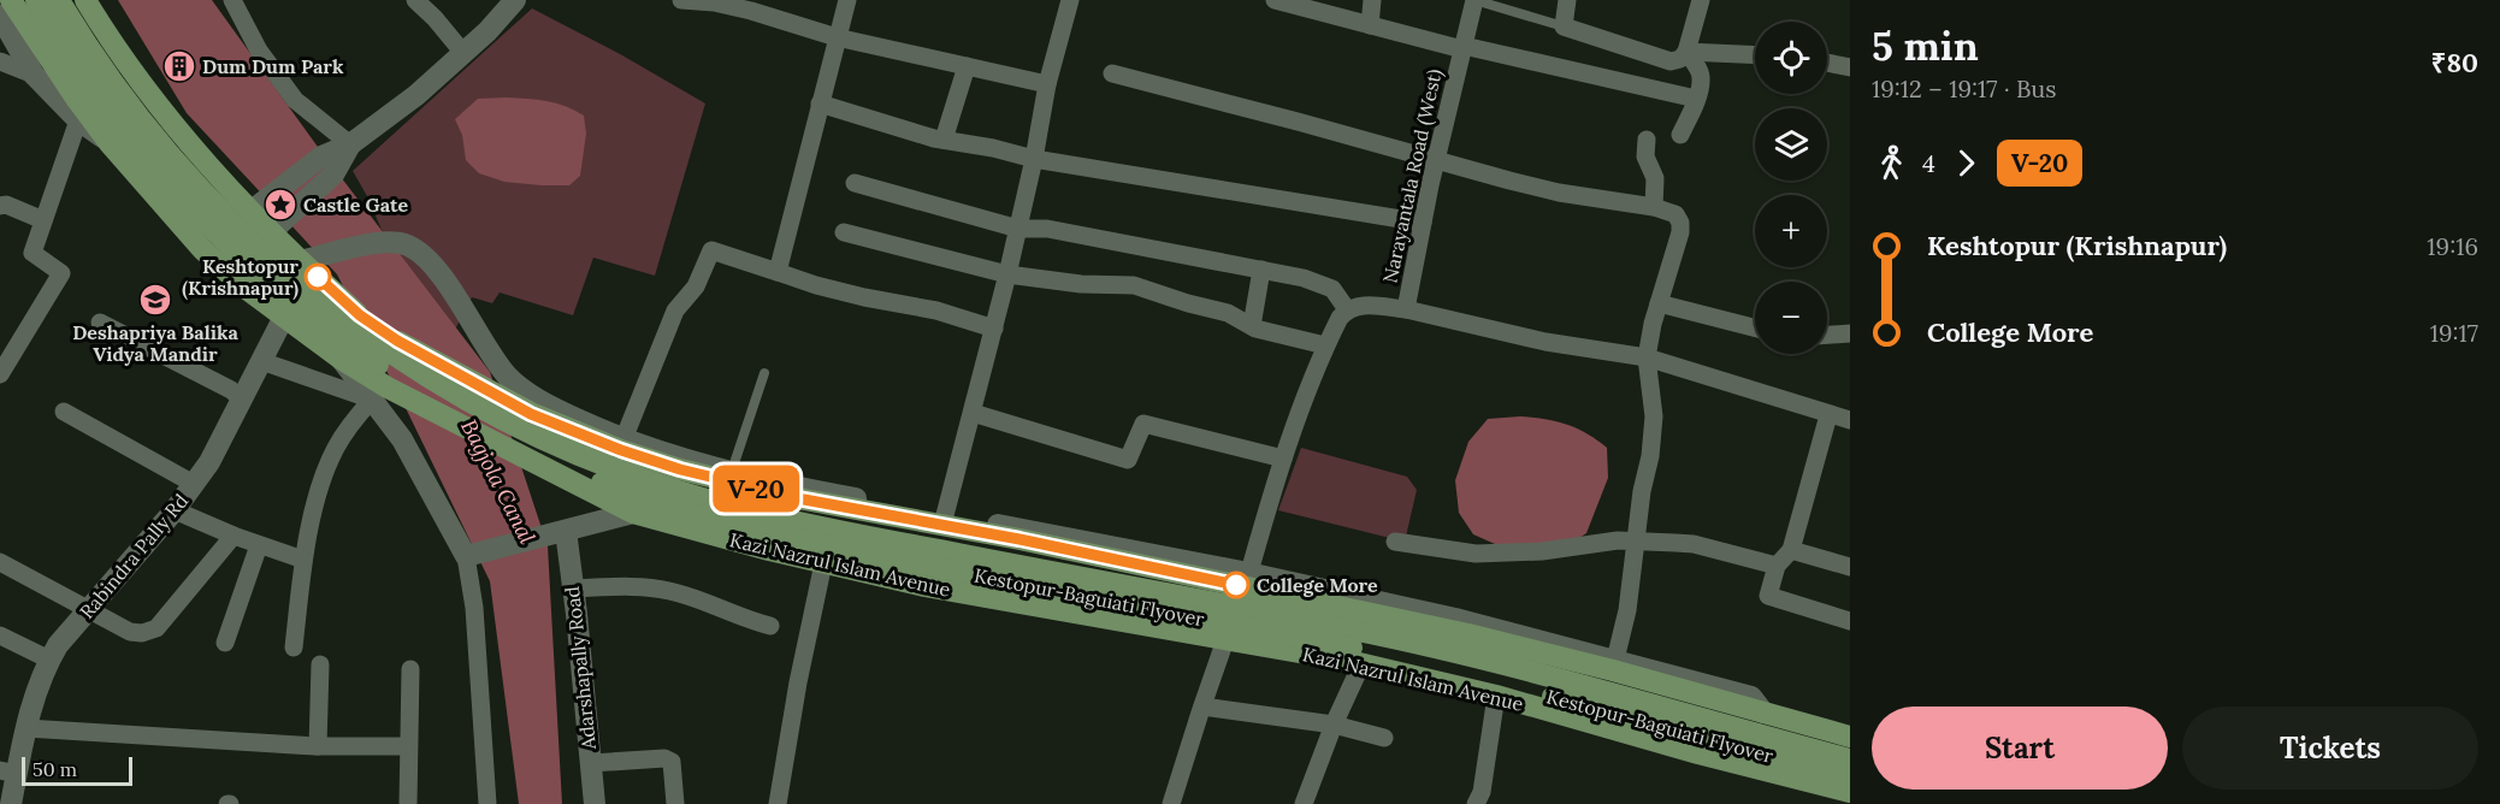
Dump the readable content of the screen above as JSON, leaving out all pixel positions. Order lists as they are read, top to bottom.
{
  "streets": {
    "main road": ["Kazi Nazrul Islam Avenue", "Kestopur-Baguiati Flyover"],
    "street": ["Narayantala Road (West)", "Rabindra Pally Rd", "Adarshapally Road"]
  },
  "crossings": [
    ["Rabindra Pally Rd", "Kazi Nazrul Islam Avenue"]
  ],
  "water": ["Bagjola Canal"],
  "places": {
    "building": ["Dum Dum Park"],
    "place": ["Castle Gate"],
    "other": ["Keshtopur (Krishnapur)", "College More"],
    "school or university": ["Deshapriya Balika Vidya Mandir"]
  },
  "lines": ["bus line V-20"],
  "scale_bar": "50 m",
  "page": {
    "on_map": "V-20",
    "heading": ["5 min", "19:12 – 19:17 · Bus", "₹80"],
    "map_buttons": ["+", "−"],
    "legs": ["4", "V-20"],
    "list": [
      {
        "name": "Keshtopur (Krishnapur)",
        "value": "19:16"
      },
      {
        "name": "College More",
        "value": "19:17"
      }
    ],
    "buttons": ["Start", "Tickets"],
    "scale": "50 m"
  }
}
